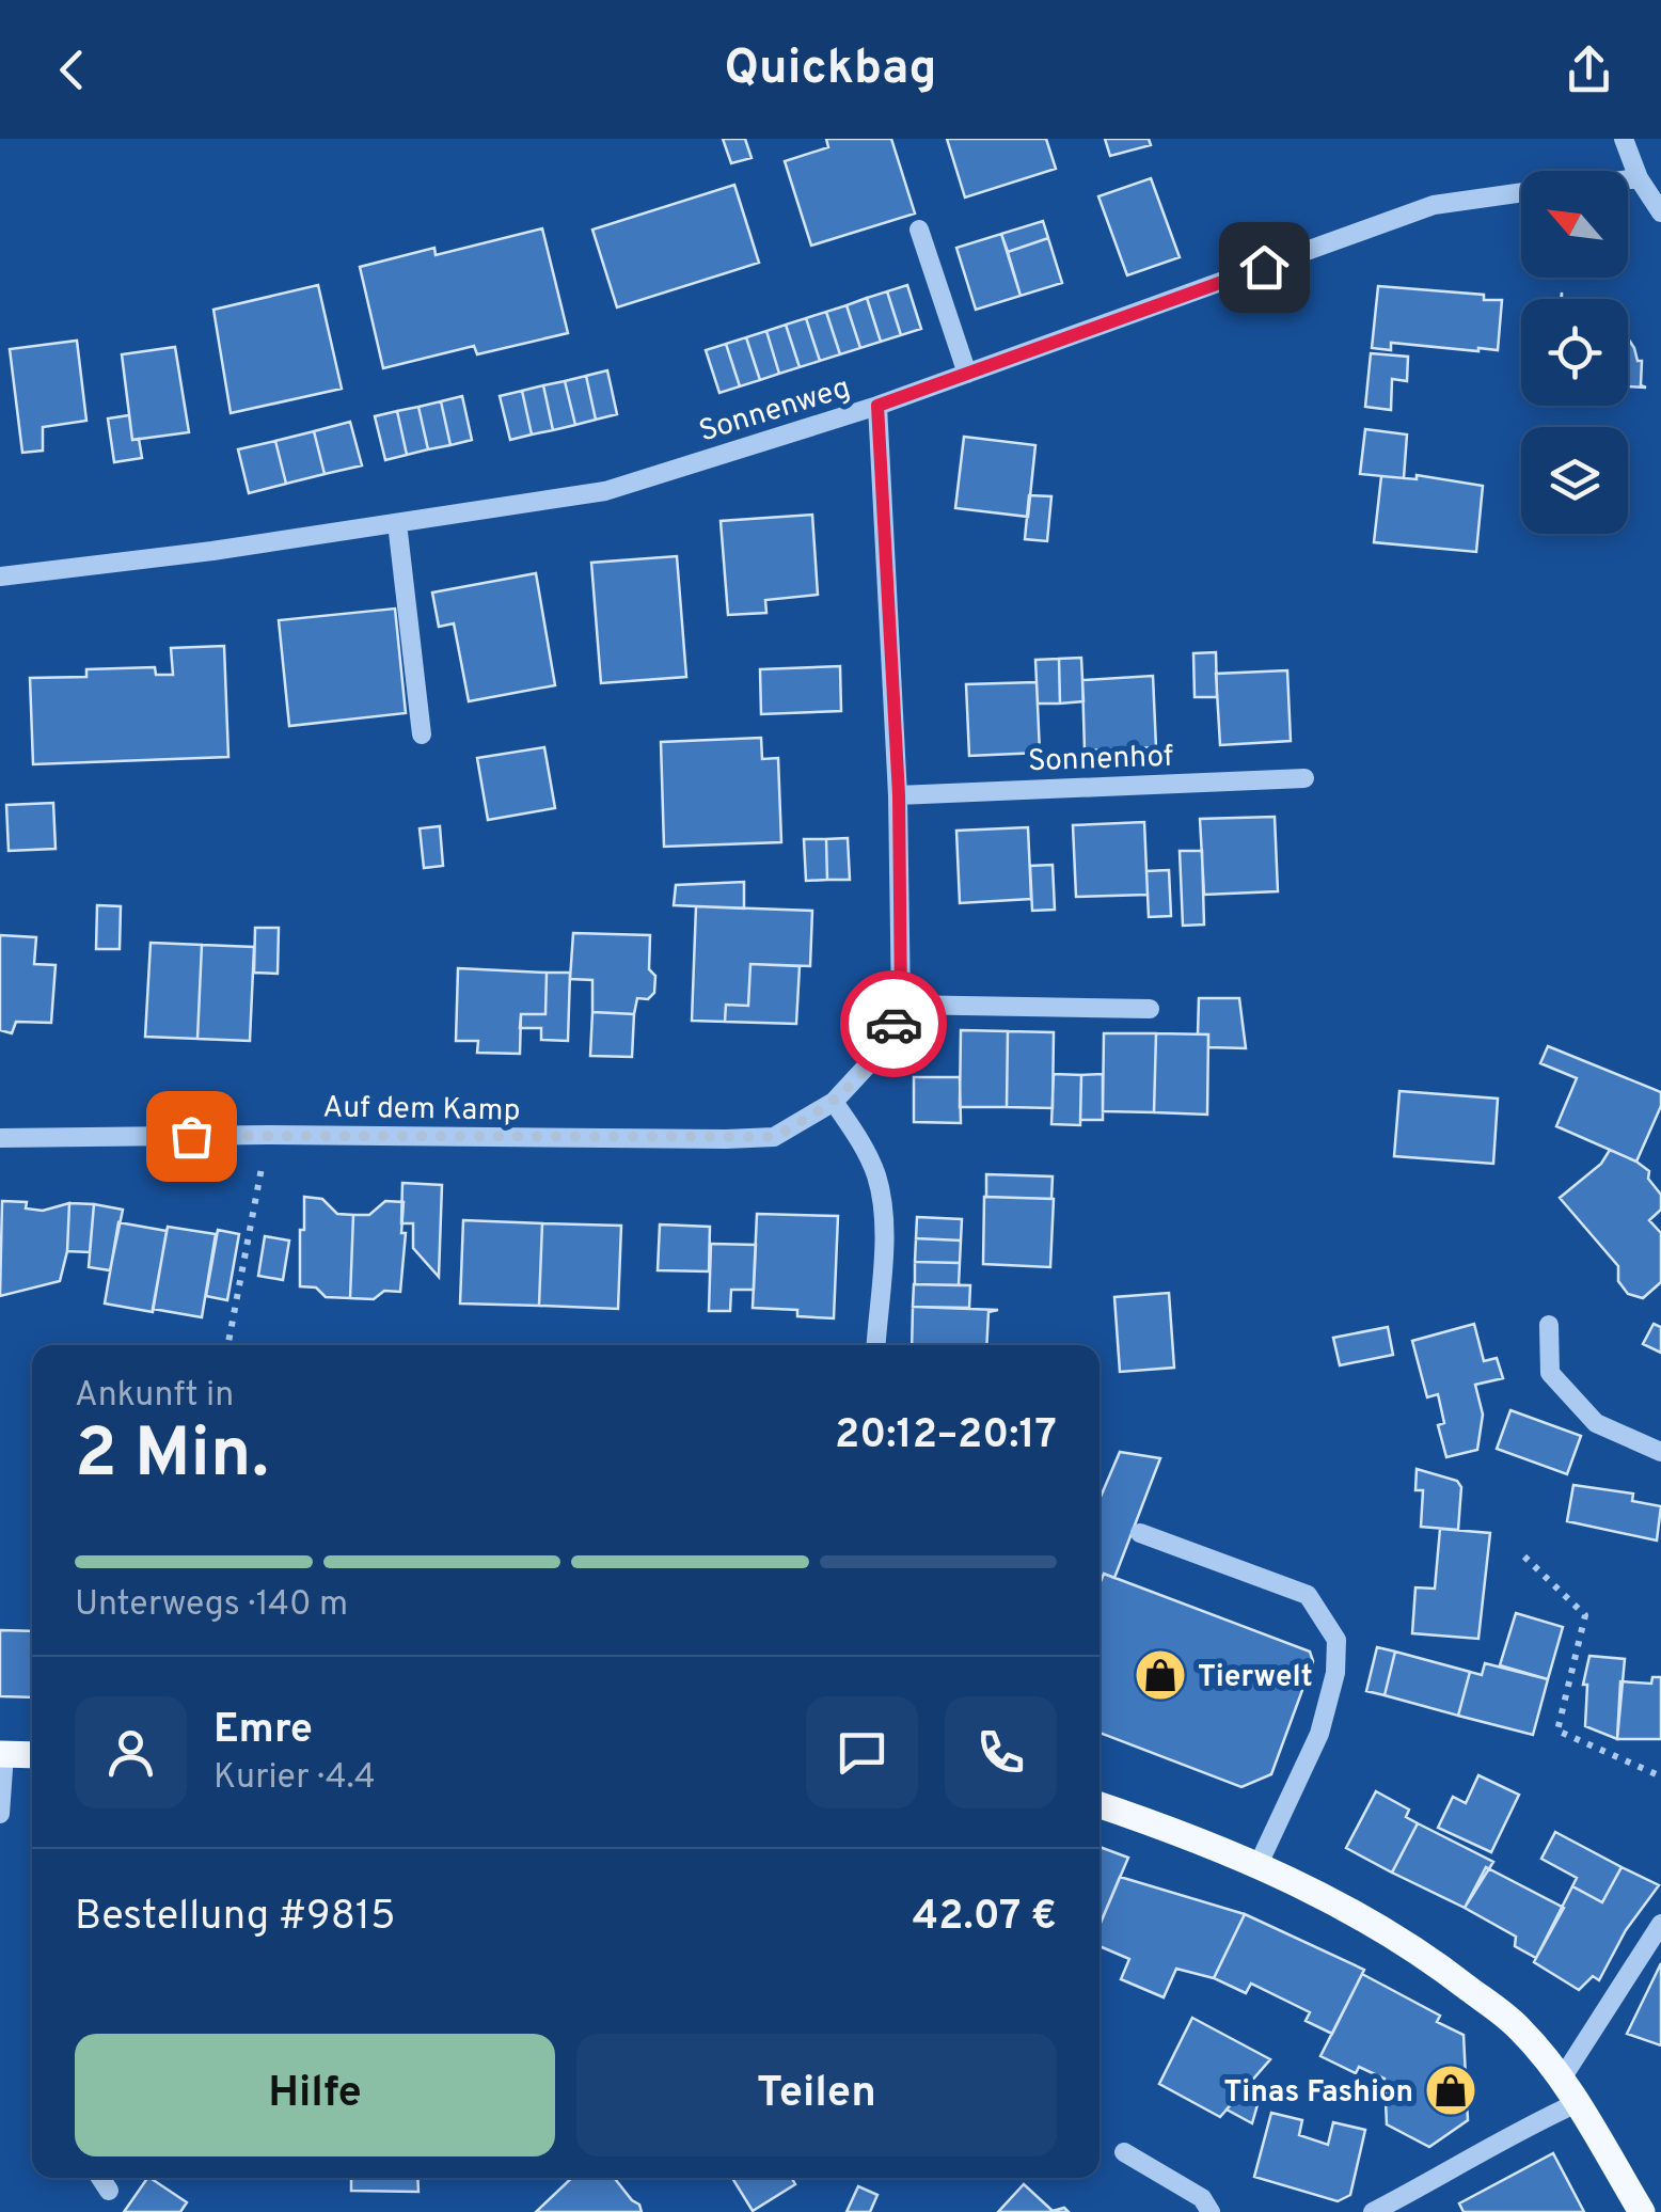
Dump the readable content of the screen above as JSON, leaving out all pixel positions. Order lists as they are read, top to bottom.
{
  "streets": {
    "street": ["Sonnenweg", "Sonnenhof", "Auf dem Kamp"]
  },
  "crossings": [
    ["Sonnenweg", "Auf dem Kamp"],
    ["Sonnenhof", "Auf dem Kamp"]
  ],
  "places": {
    "shop": ["Tierwelt", "Tinas Fashion"]
  },
  "north": "top left",
  "page": {
    "header": "Quickbag",
    "heading": ["2 Min.", "Ankunft in", "20:12–20:17"],
    "panel": [
      "Emre",
      "Kurier · 4.4",
      "Bestellung #9815",
      "42.07 €"
    ],
    "bar": "Unterwegs · 140 m",
    "buttons": ["Hilfe", "Teilen"]
  }
}
